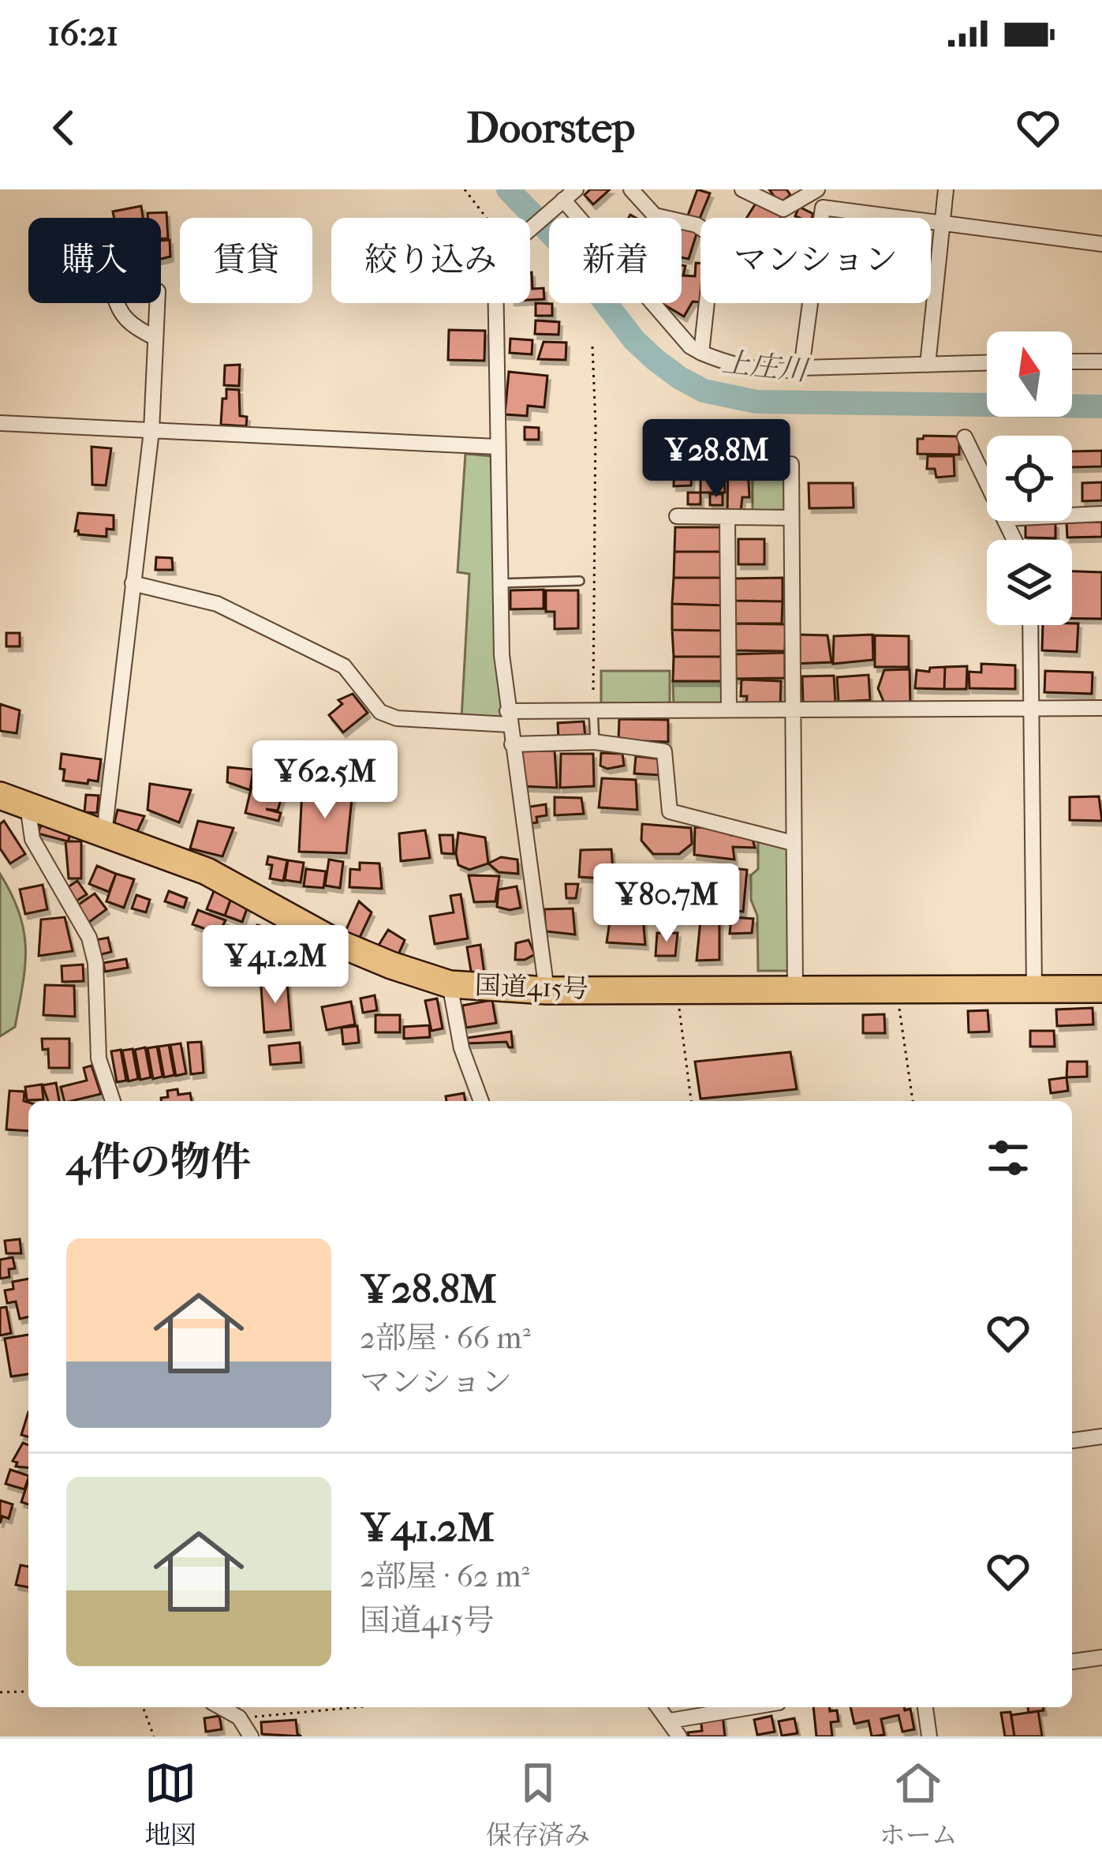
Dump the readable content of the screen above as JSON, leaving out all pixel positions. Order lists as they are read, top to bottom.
{
  "streets": {
    "highway": ["国道415号"]
  },
  "water": ["上庄川"],
  "north": "top",
  "page": {
    "status": "16:21",
    "header": "Doorstep",
    "chip": [
      "購入",
      "賃貸",
      "絞り込み",
      "新着",
      "マンション"
    ],
    "price": [
      "¥28.8M",
      "¥62.5M",
      "¥80.7M",
      "¥41.2M"
    ],
    "heading": "4件の物件",
    "list": [
      {
        "name": "¥28.8M",
        "note": "2部屋 · 66 m² · マンション"
      },
      {
        "name": "¥41.2M",
        "note": "2部屋 · 62 m² · 国道415号"
      }
    ],
    "tabs": ["地図", "保存済み", "ホーム"]
  }
}
